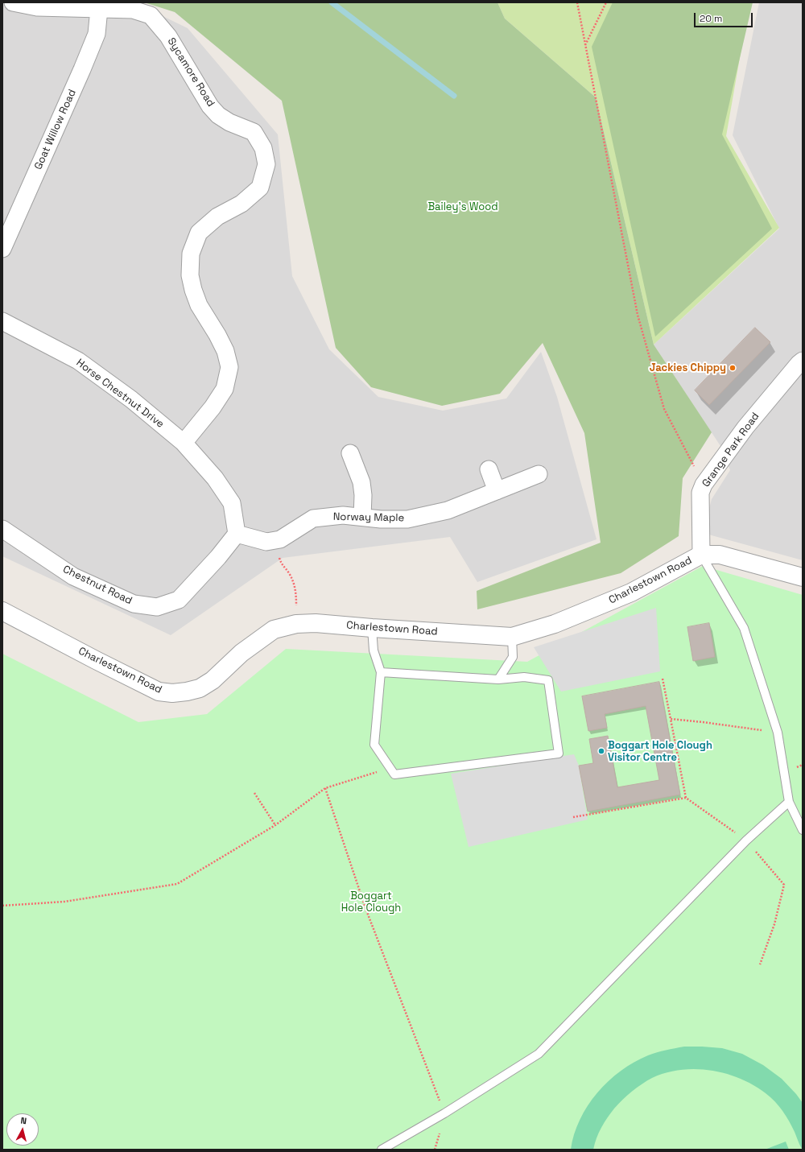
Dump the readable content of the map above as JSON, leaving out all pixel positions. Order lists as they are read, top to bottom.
{
  "streets": {
    "street": [
      "Sycamore Road",
      "Goat Willow Road",
      "Horse Chestnut Drive",
      "Grange Park Road",
      "Norway Maple",
      "Charlestown Road",
      "Chestnut Road"
    ]
  },
  "crossings": [
    ["Sycamore Road", "Goat Willow Road"],
    ["Sycamore Road", "Horse Chestnut Drive"],
    ["Grange Park Road", "Charlestown Road"],
    ["Norway Maple", "Chestnut Road"]
  ],
  "parks": ["Bailey's Wood", "Boggart Hole Clough"],
  "places": ["Jackies Chippy", "Boggart Hole Clough Visitor Centre"],
  "scale_bar": "20 m",
  "north": "top"
}
